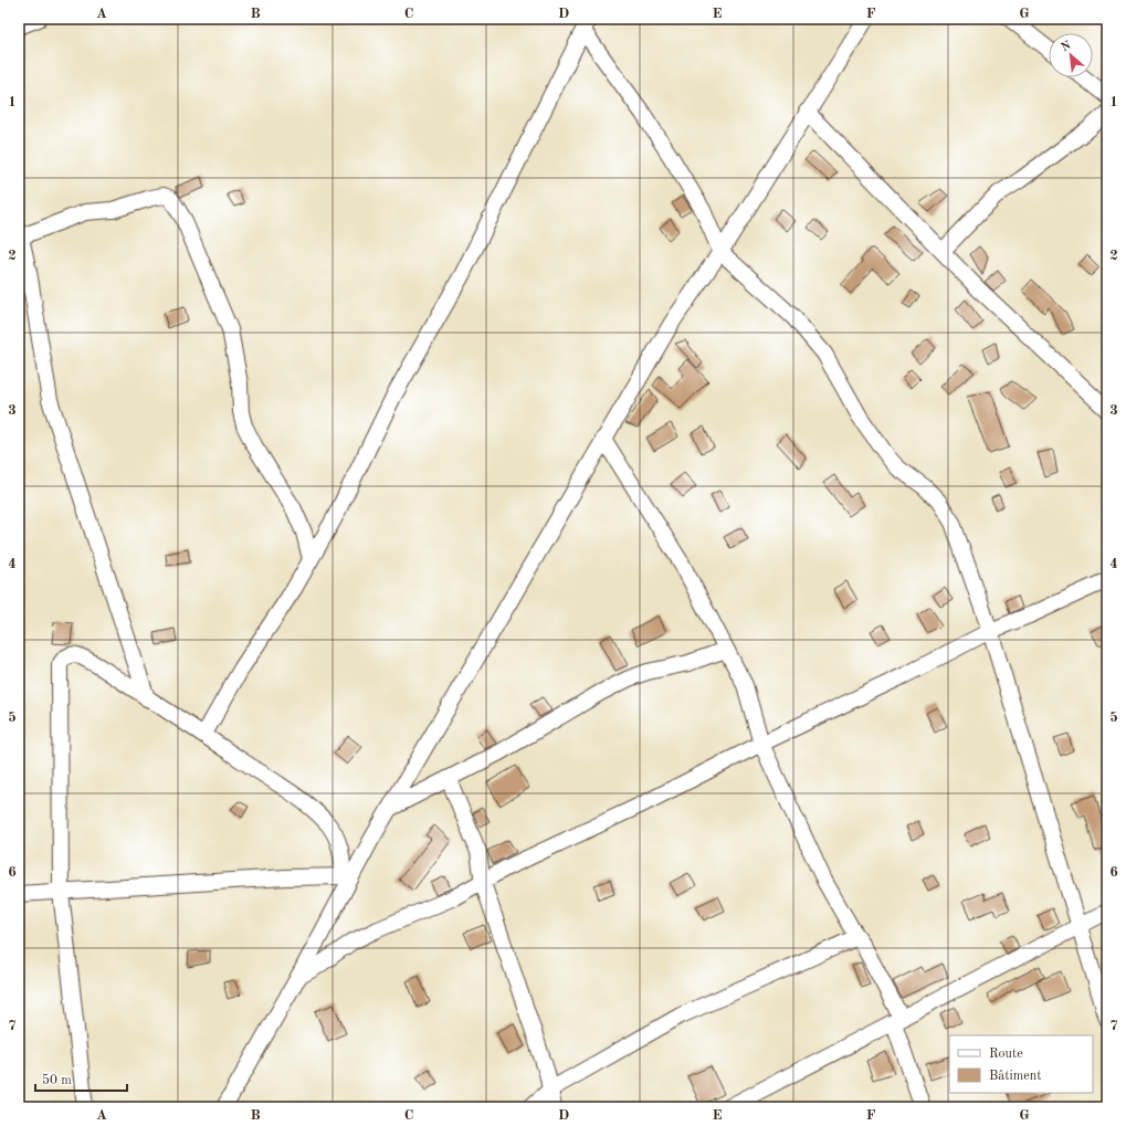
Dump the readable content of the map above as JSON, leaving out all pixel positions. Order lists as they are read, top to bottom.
{
  "legend": ["Route", "Bâtiment"],
  "scale_bar": "50 m",
  "north": "top left",
  "grid": {
    "columns": [
      "A",
      "B",
      "C",
      "D",
      "E",
      "F",
      "G"
    ],
    "rows": [
      "1",
      "2",
      "3",
      "4",
      "5",
      "6",
      "7"
    ]
  }
}
